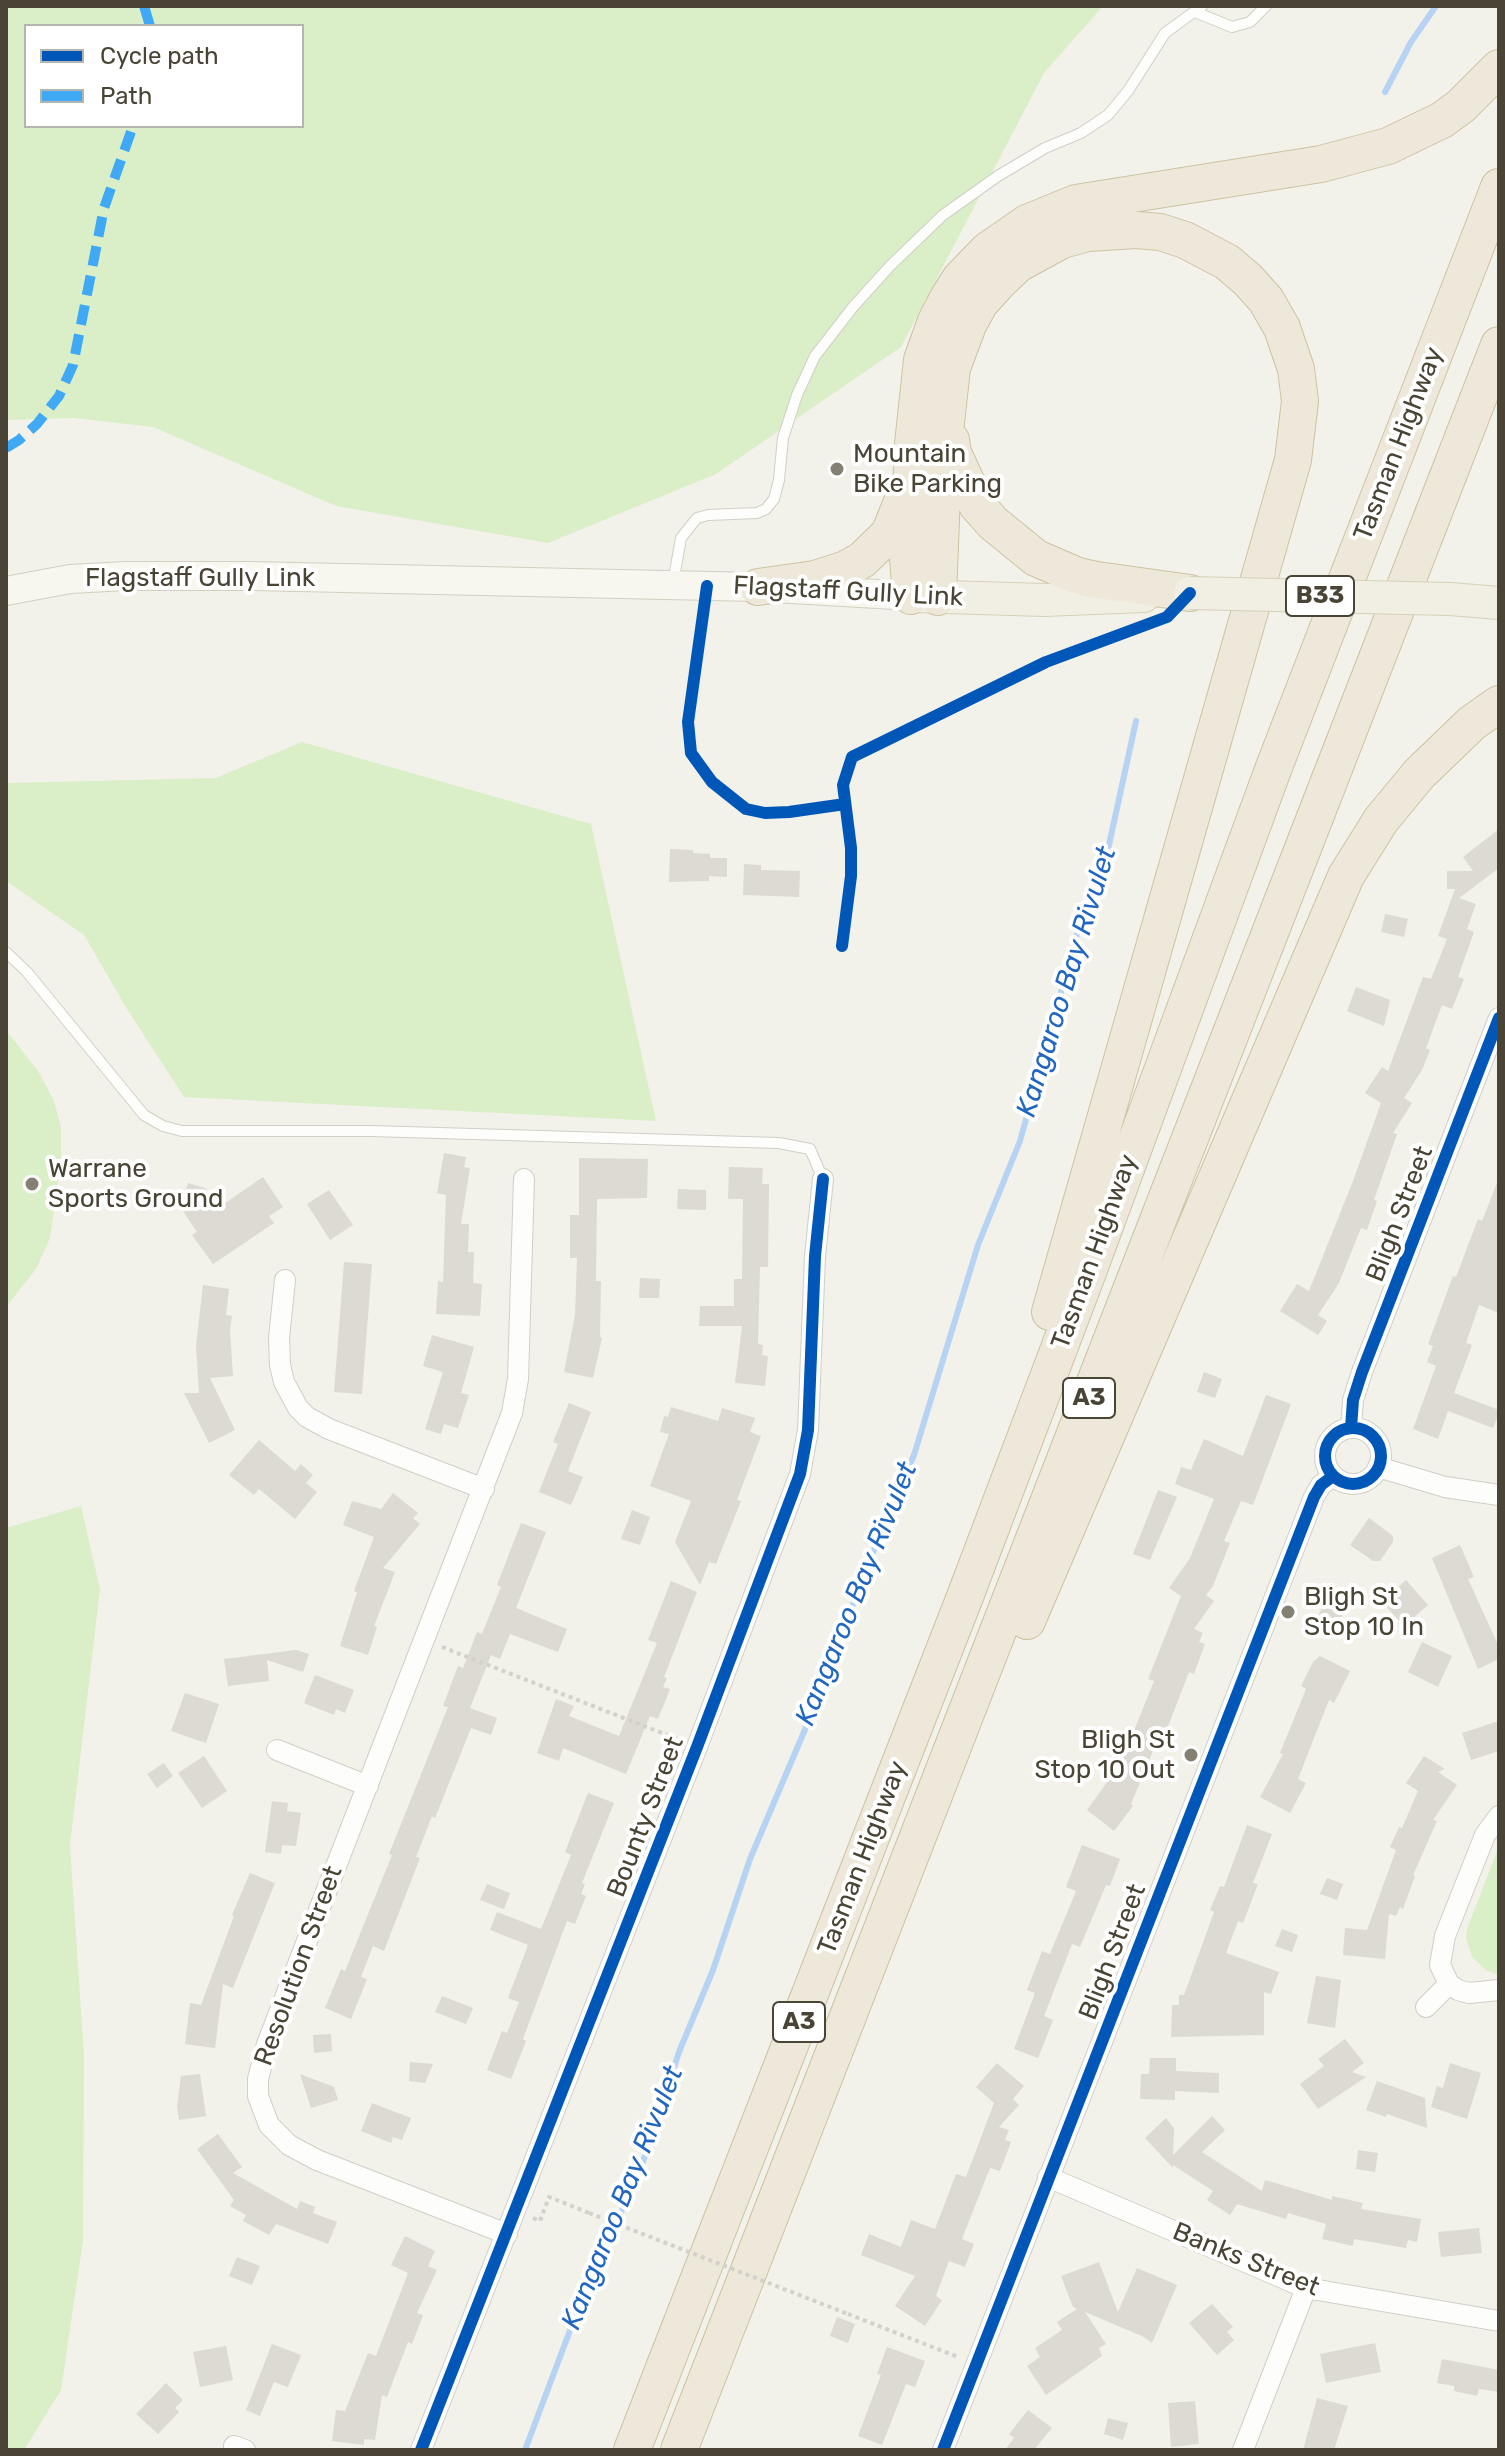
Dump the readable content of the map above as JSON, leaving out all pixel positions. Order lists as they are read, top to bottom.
{
  "streets": {
    "highway": ["Tasman Highway", "A3"],
    "main road": ["Flagstaff Gully Link", "B33"],
    "street": [
      "Bligh Street",
      "Bounty Street",
      "Resolution Street",
      "Banks Street"
    ]
  },
  "crossings": [
    ["Bligh Street", "Banks Street"],
    ["Bounty Street", "Resolution Street"]
  ],
  "water": ["Kangaroo Bay Rivulet"],
  "places": [
    "Mountain Bike Parking",
    "Warrane Sports Ground",
    "Bligh St Stop 10 In",
    "Bligh St Stop 10 Out"
  ],
  "legend": ["Cycle path", "Path"]
}
